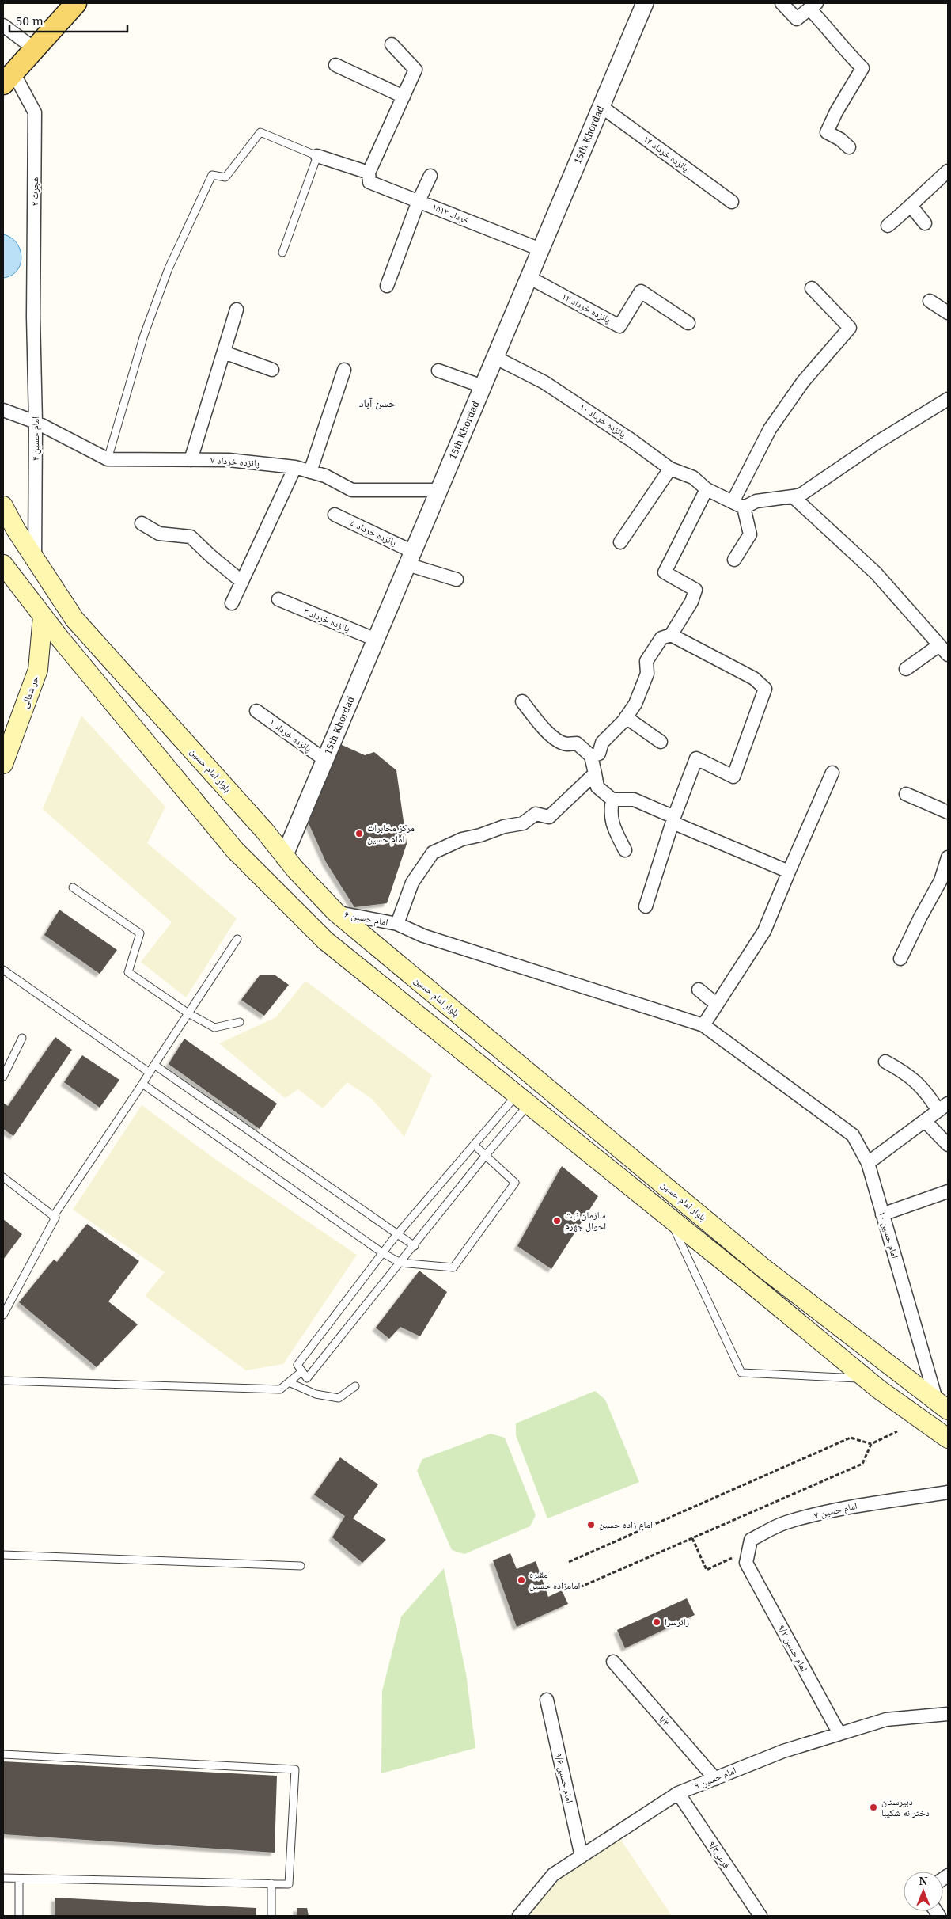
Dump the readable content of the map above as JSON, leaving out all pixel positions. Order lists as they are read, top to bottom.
{
  "streets": {
    "main road": ["حر شمالی", "بلوار امام حسین"],
    "street": [
      "15th Khordad",
      "پانزده خرداد ۱۴",
      "هجرت ۲",
      "۱۵خرداد ۱۳",
      "پانزده خرداد ۱۲",
      "پانزده خرداد ۱۰",
      "امام حسین ۴",
      "پانزده خرداد ۷",
      "پانزده خرداد ۵",
      "پانزده خرداد ۳",
      "پانزده خرداد ۱",
      "امام حسین ۶",
      "امام حسین ۱۰",
      "امام حسین ۷",
      "امام حسین ۹/۲",
      "۹/۴",
      "امام حسین ۹/۶",
      "امام حسین ۹",
      "فرعی۹/۳"
    ]
  },
  "crossings": [
    ["15th Khordad", "پانزده خرداد ۱۴"],
    ["15th Khordad", "۱۵خرداد ۱۳"],
    ["15th Khordad", "پانزده خرداد ۱۲"],
    ["15th Khordad", "پانزده خرداد ۱۰"],
    ["15th Khordad", "پانزده خرداد ۷"],
    ["15th Khordad", "پانزده خرداد ۵"],
    ["15th Khordad", "پانزده خرداد ۳"],
    ["15th Khordad", "پانزده خرداد ۱"],
    ["15th Khordad", "بلوار امام حسین"],
    ["هجرت ۲", "امام حسین ۴"],
    ["امام حسین ۴", "پانزده خرداد ۷"],
    ["امام حسین ۴", "بلوار امام حسین"],
    ["بلوار امام حسین", "امام حسین ۶"],
    ["بلوار امام حسین", "امام حسین ۱۰"],
    ["امام حسین ۶", "امام حسین ۱۰"],
    ["امام حسین ۷", "امام حسین ۹/۲"],
    ["امام حسین ۹/۲", "امام حسین ۹"],
    ["۹/۴", "امام حسین ۹"],
    ["امام حسین ۹/۶", "امام حسین ۹"],
    ["امام حسین ۹", "فرعی۹/۳"]
  ],
  "districts": ["حسن آباد"],
  "places": [
    "مرکز مخابرات امام حسین",
    "سازمان ثبت احوال جهرم",
    "امام زاده حسین",
    "مقبره امامزاده حسین",
    "زائرسرا",
    "دبیرستان دخترانه شکیبا"
  ],
  "scale_bar": "50 m",
  "north": "top"
}
